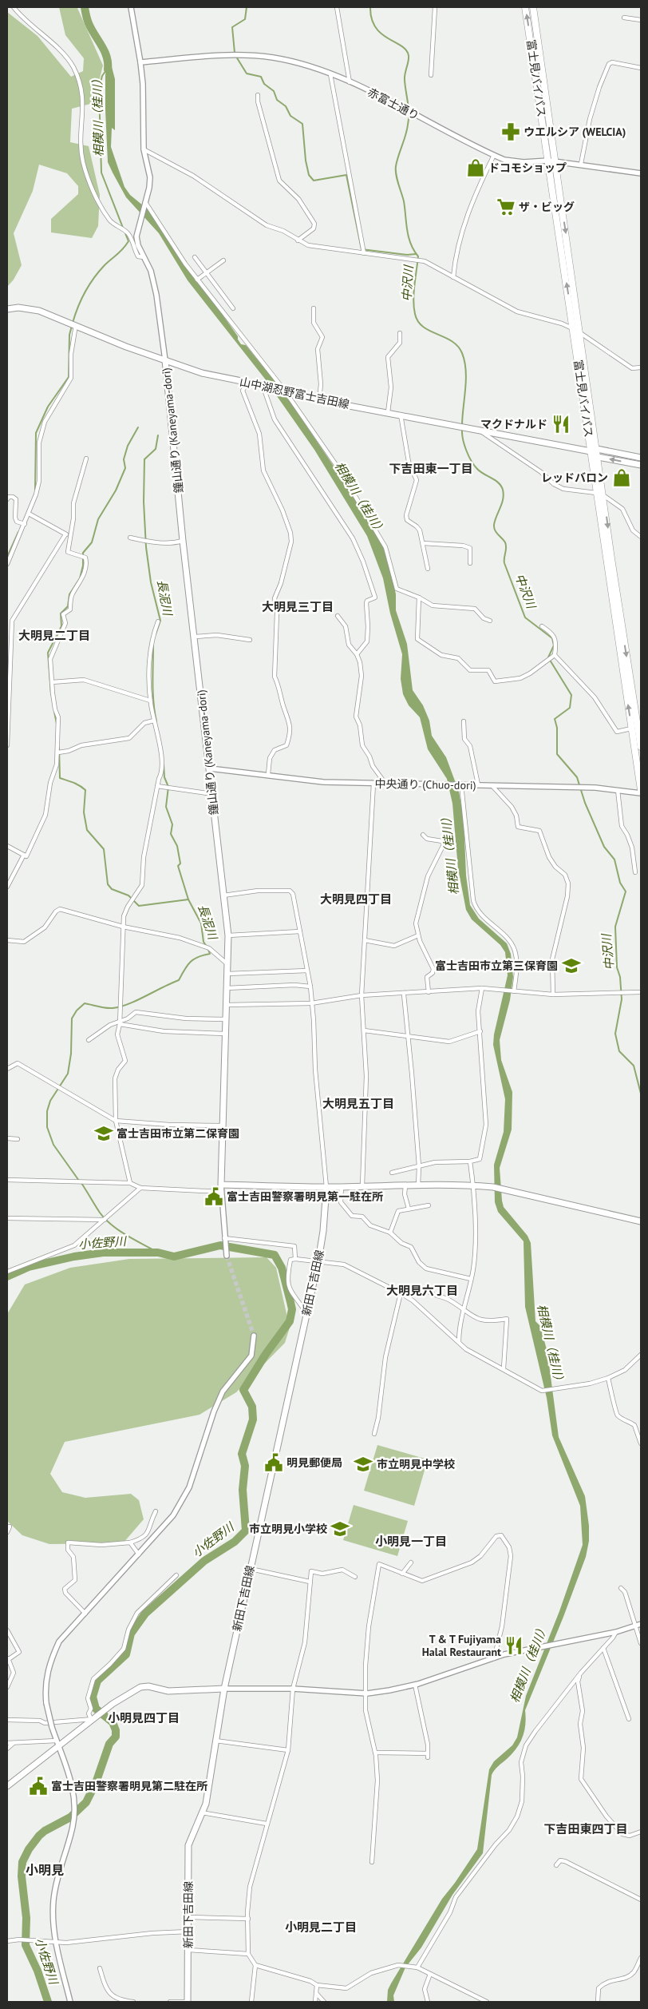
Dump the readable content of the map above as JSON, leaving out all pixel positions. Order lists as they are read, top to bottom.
{
  "streets": {
    "highway": ["富士見バイパス"],
    "main road": ["山中湖忍野富士吉田線", "鐘山通り (Kaneyama-dori)", "新田下吉田線"],
    "street": ["赤富士通り", "中央通り (Chuo-dori)"]
  },
  "crossings": [
    ["富士見バイパス", "赤富士通り"],
    ["富士見バイパス", "山中湖忍野富士吉田線"],
    ["山中湖忍野富士吉田線", "鐘山通り (Kaneyama-dori)"],
    ["鐘山通り (Kaneyama-dori)", "中央通り (Chuo-dori)"]
  ],
  "districts": [
    "下吉田東一丁目",
    "大明見三丁目",
    "大明見二丁目",
    "大明見四丁目",
    "大明見五丁目",
    "大明見六丁目",
    "小明見一丁目",
    "小明見四丁目",
    "下吉田東四丁目",
    "小明見",
    "小明見二丁目"
  ],
  "water": [
    "相模川（桂川）",
    "中沢川",
    "長泥川",
    "小佐野川"
  ],
  "places": {
    "pharmacy": ["ウエルシア (WELCIA)"],
    "shop": ["ドコモショップ", "レッドバロン"],
    "supermarket": ["ザ・ビッグ"],
    "restaurant": ["マクドナルド", "T & T Fujiyama Halal Restaurant"],
    "school or university": [
      "富士吉田市立第三保育園",
      "富士吉田市立第二保育園",
      "市立明見中学校",
      "市立明見小学校"
    ],
    "public building": ["富士吉田警察署明見第一駐在所", "明見郵便局", "富士吉田警察署明見第二駐在所"]
  }
}
